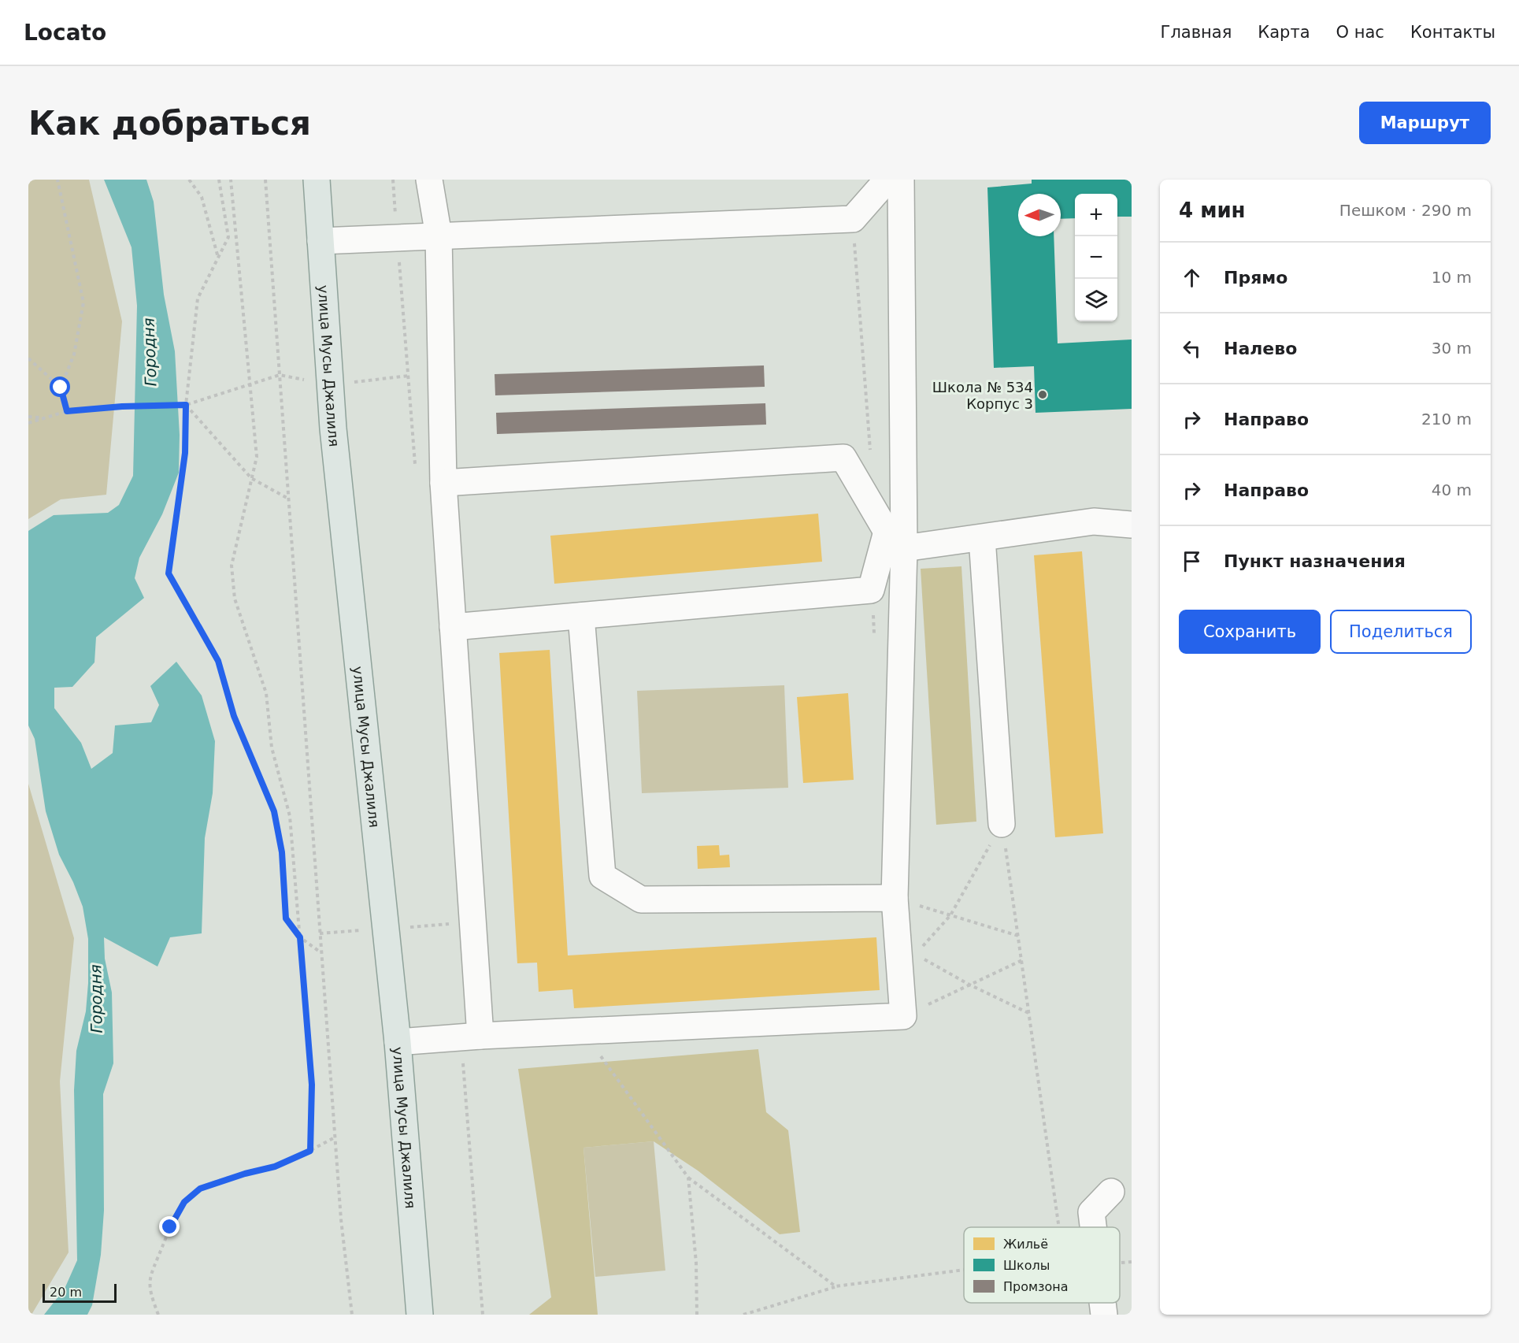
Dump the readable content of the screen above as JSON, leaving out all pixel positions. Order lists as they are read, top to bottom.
{
  "streets": {
    "main road": ["улица Мусы Джалиля"]
  },
  "water": ["Городня"],
  "places": ["Школа № 534 Корпус 3"],
  "legend": ["Жильё", "Школы", "Промзона"],
  "scale_bar": "20 m",
  "north": "left",
  "page": {
    "header": "Locato",
    "nav": [
      "Главная",
      "Карта",
      "О нас",
      "Контакты"
    ],
    "buttons": [
      "Маршрут",
      ["Сохранить", "Поделиться"]
    ],
    "title": "Как добраться",
    "heading": ["4 мин", "Пешком · 290 m"],
    "map_buttons": ["+", "−"],
    "list": [
      ["Прямо", "10 m"],
      ["Налево", "30 m"],
      ["Направо", "210 m"],
      ["Направо", "40 m"],
      "Пункт назначения"
    ],
    "scale": "20 m"
  }
}
